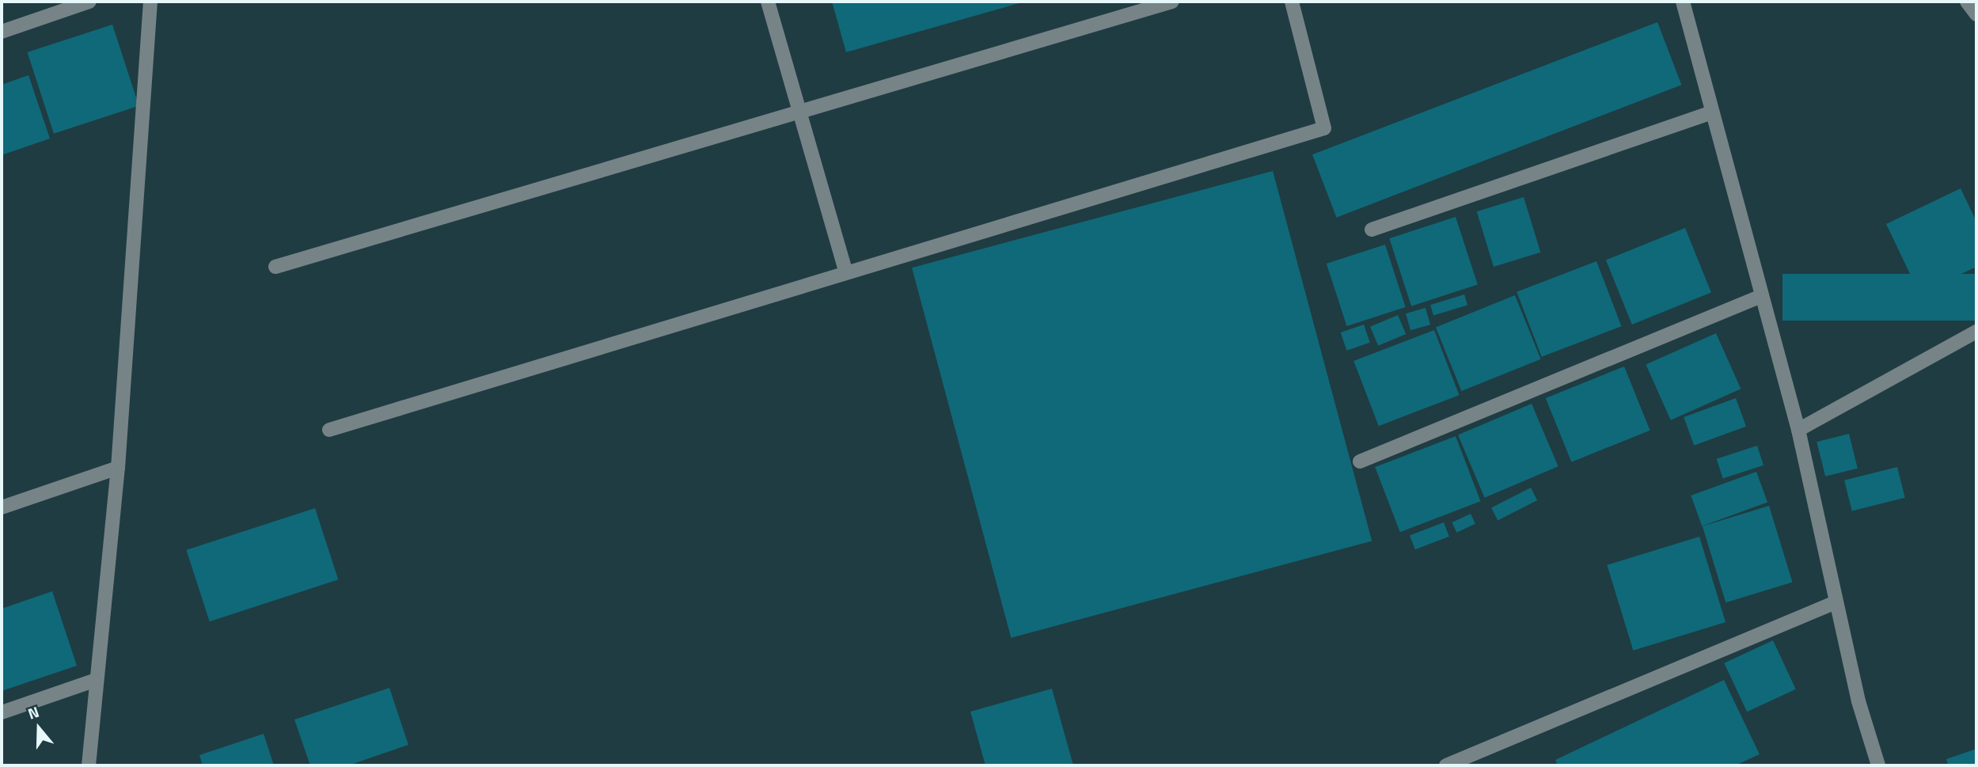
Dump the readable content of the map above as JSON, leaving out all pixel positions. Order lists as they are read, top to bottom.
{
  "north": "top"
}
